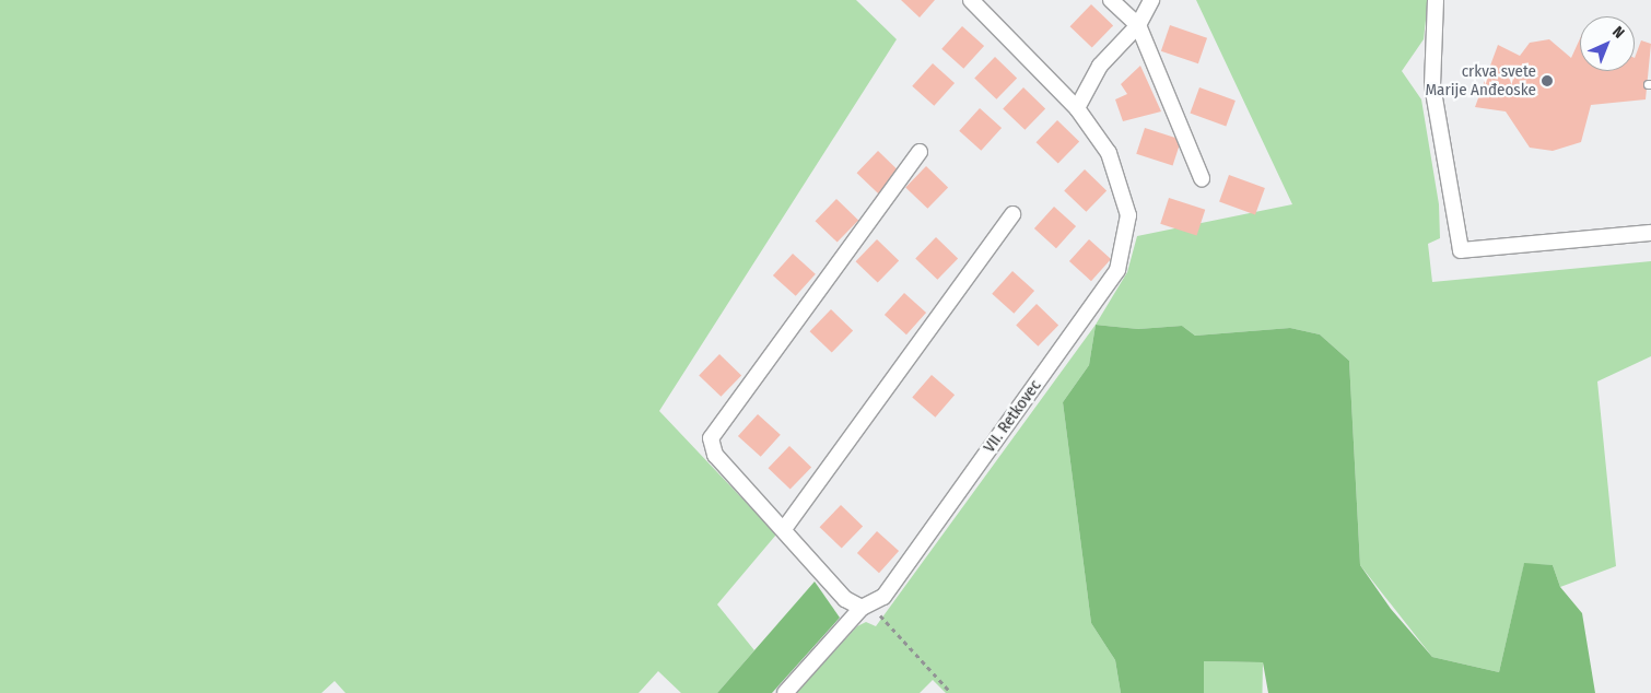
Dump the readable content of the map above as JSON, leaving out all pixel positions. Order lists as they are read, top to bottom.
{
  "streets": {
    "street": ["VII. Retkovec"]
  },
  "places": ["crkva svete Marije Anđeoske"],
  "north": "top right"
}
